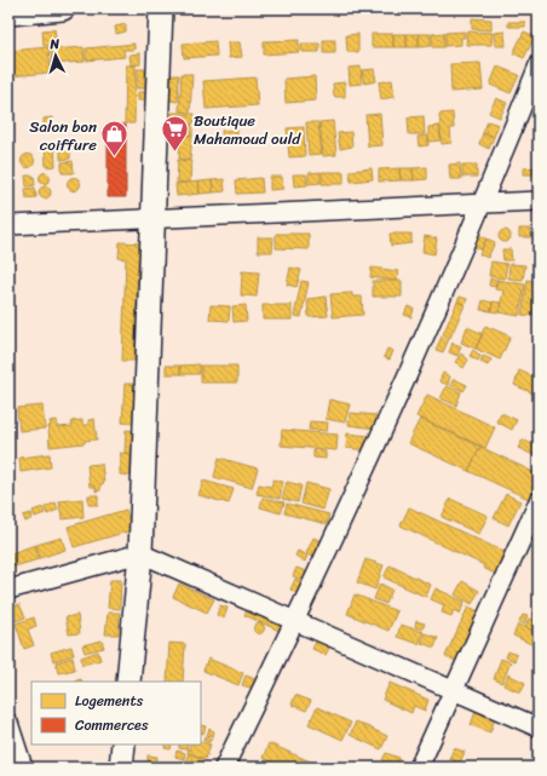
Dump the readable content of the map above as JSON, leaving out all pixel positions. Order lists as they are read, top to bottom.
{
  "places": {
    "supermarket": ["Boutique Mahamoud ould"],
    "shop": ["Salon bon coiffure"]
  },
  "legend": ["Logements", "Commerces"],
  "north": "top"
}
